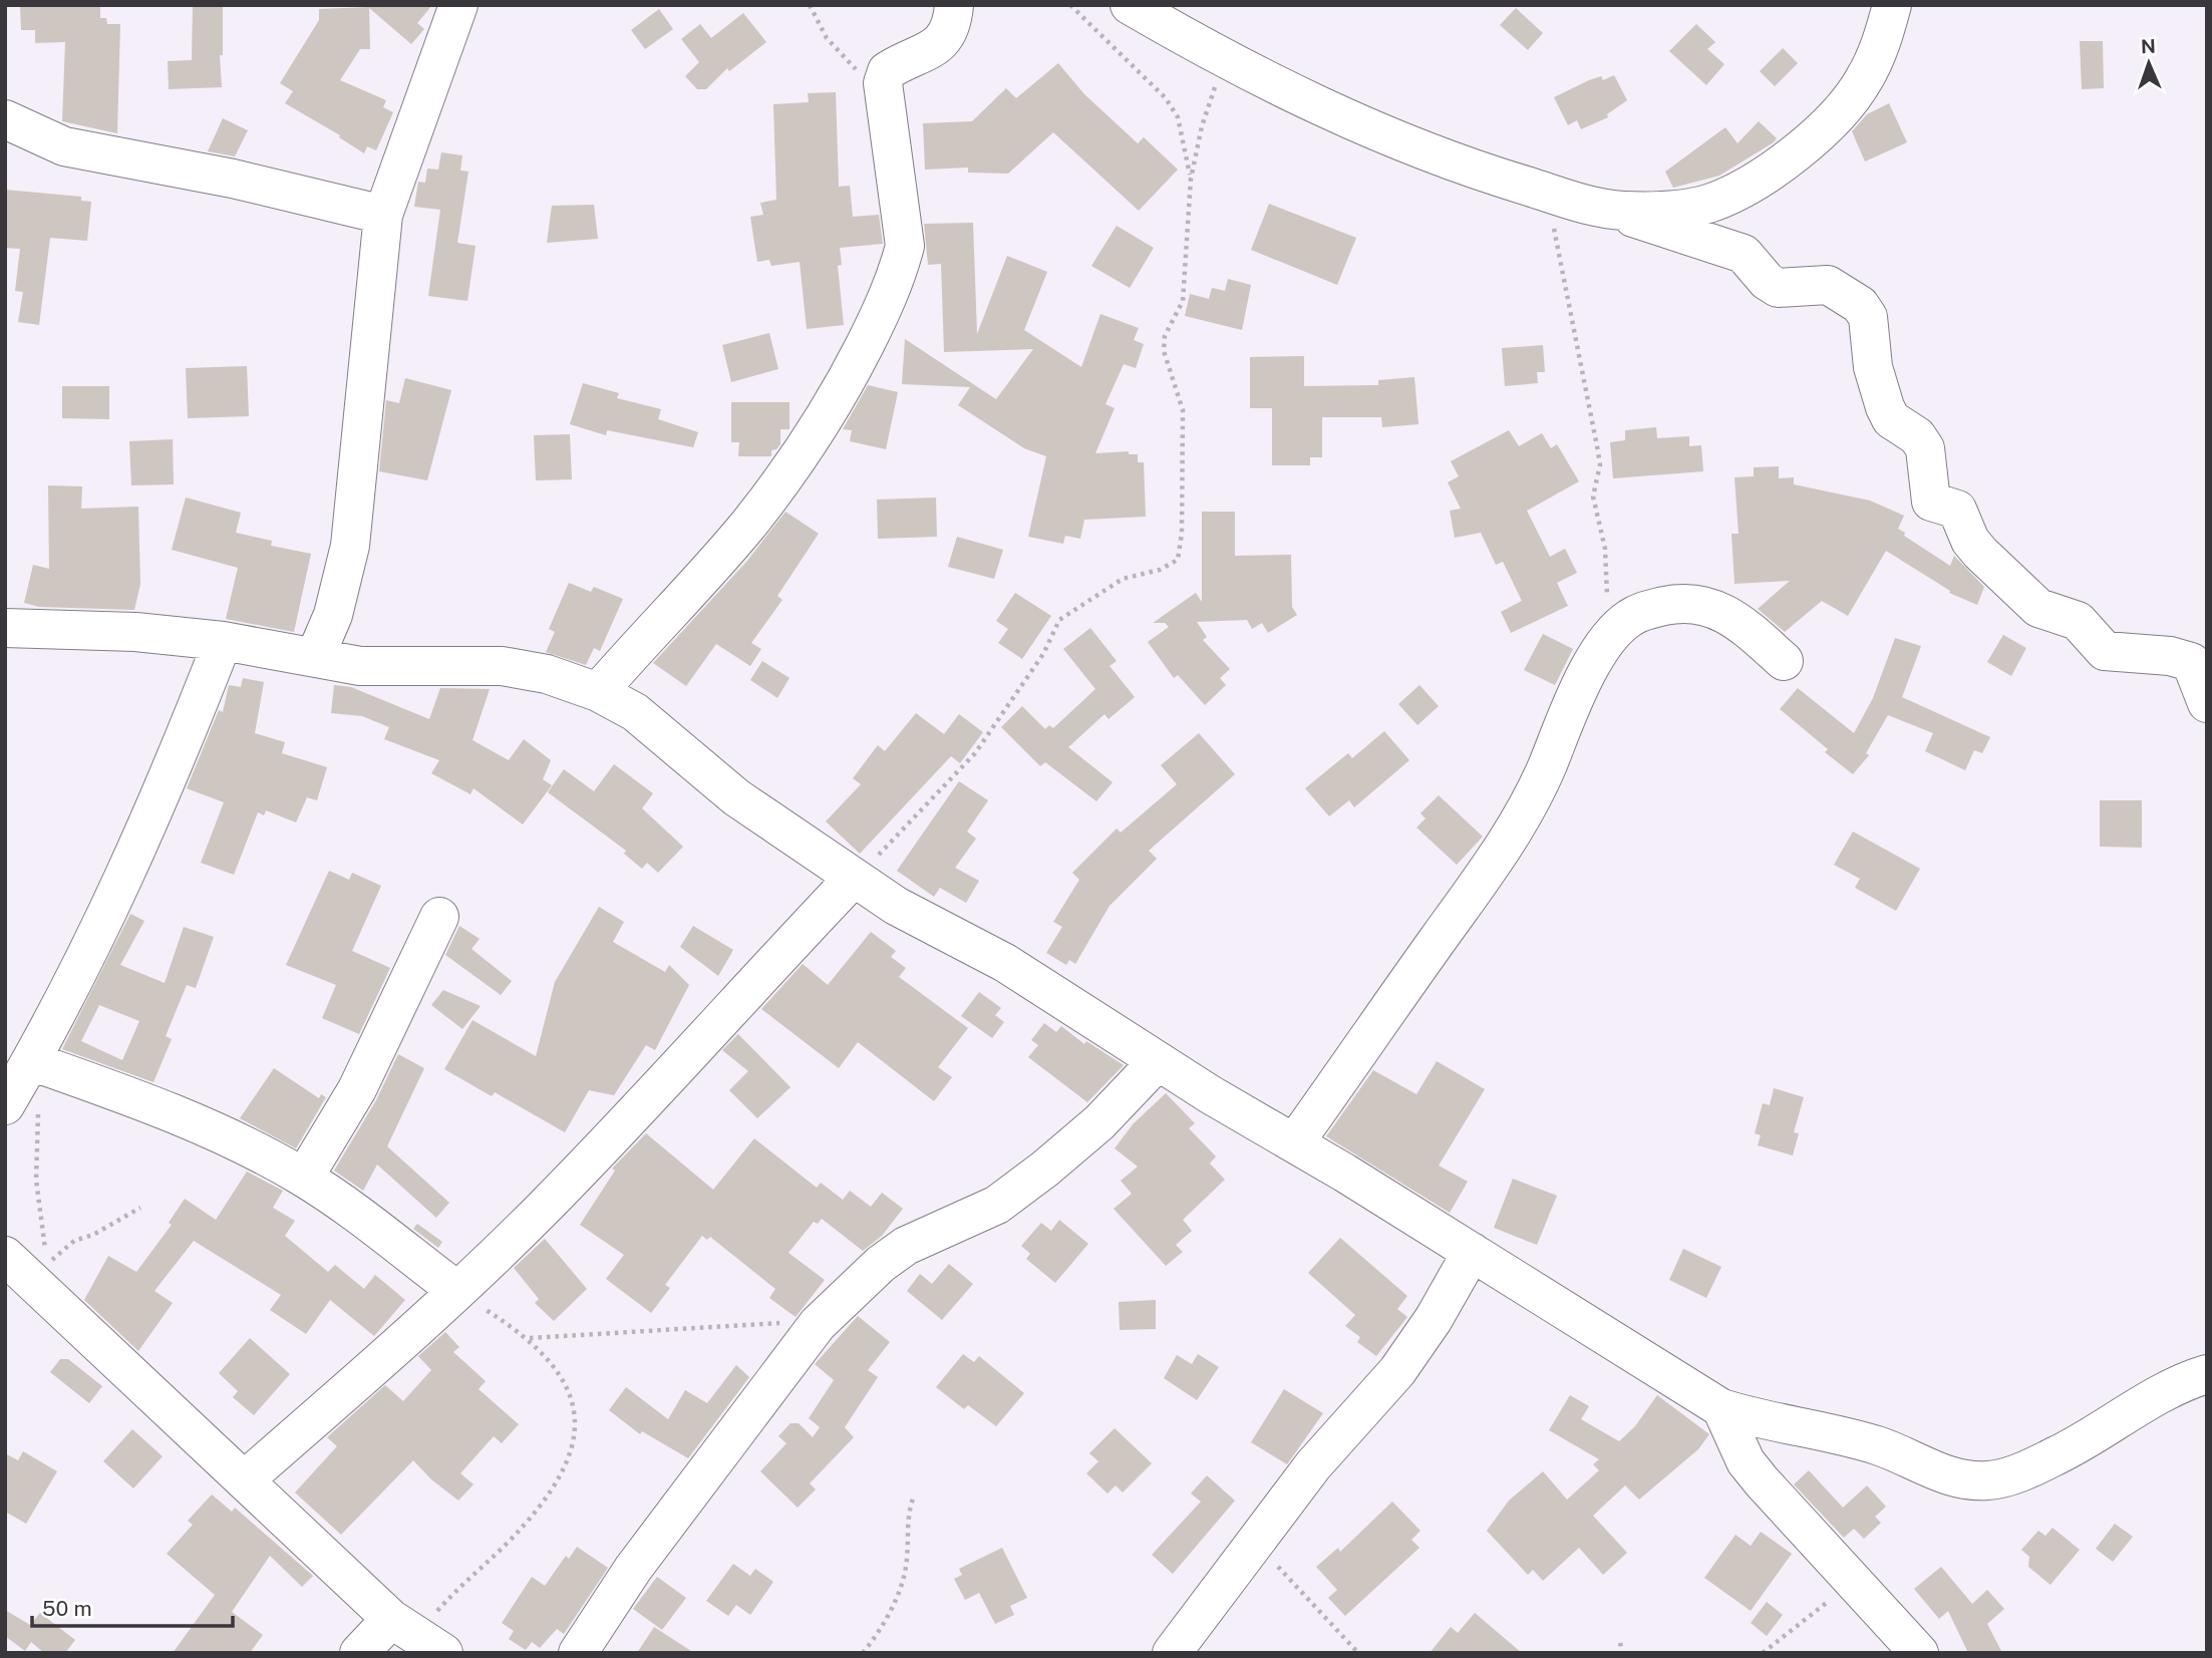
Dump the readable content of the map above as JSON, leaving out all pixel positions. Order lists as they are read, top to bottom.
{
  "scale_bar": "50 m",
  "north": "top"
}
